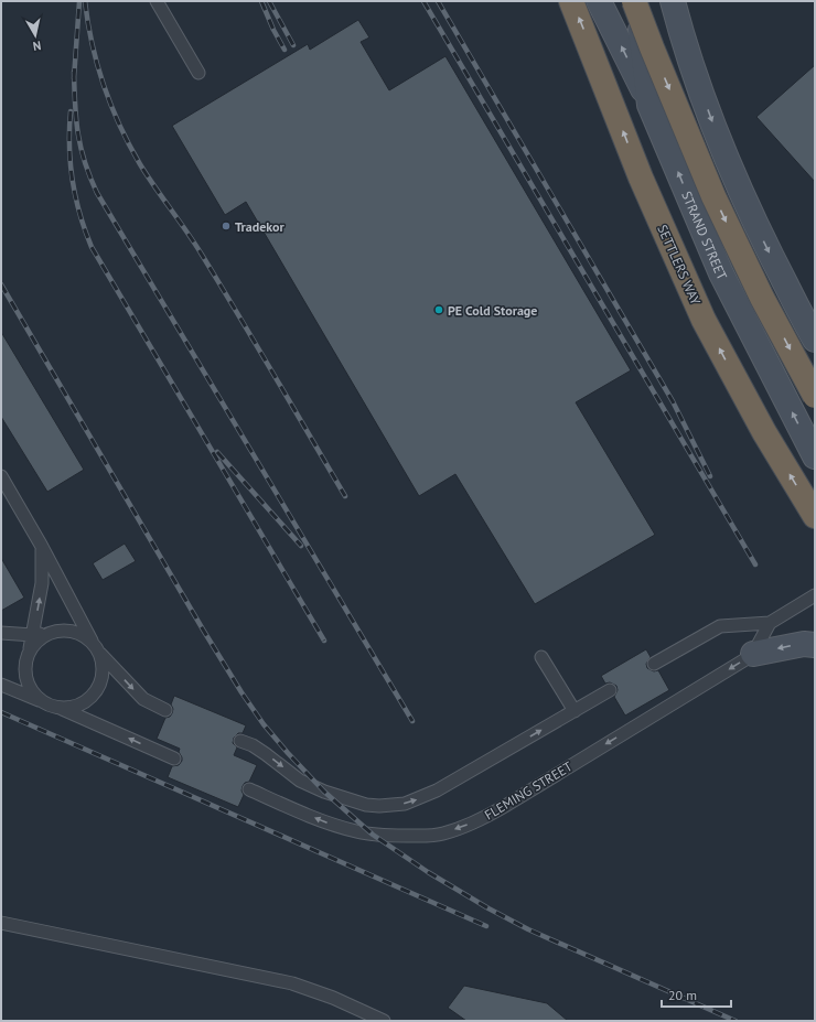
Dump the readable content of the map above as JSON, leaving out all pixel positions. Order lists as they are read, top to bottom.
{
  "streets": {
    "highway": ["SETTLERS WAY"],
    "street": ["STRAND STREET"],
    "lane": ["FLEMING STREET"]
  },
  "one_way": ["FLEMING STREET"],
  "places": ["Tradekor", "PE Cold Storage"],
  "scale_bar": "20 m",
  "north": "bottom"
}
